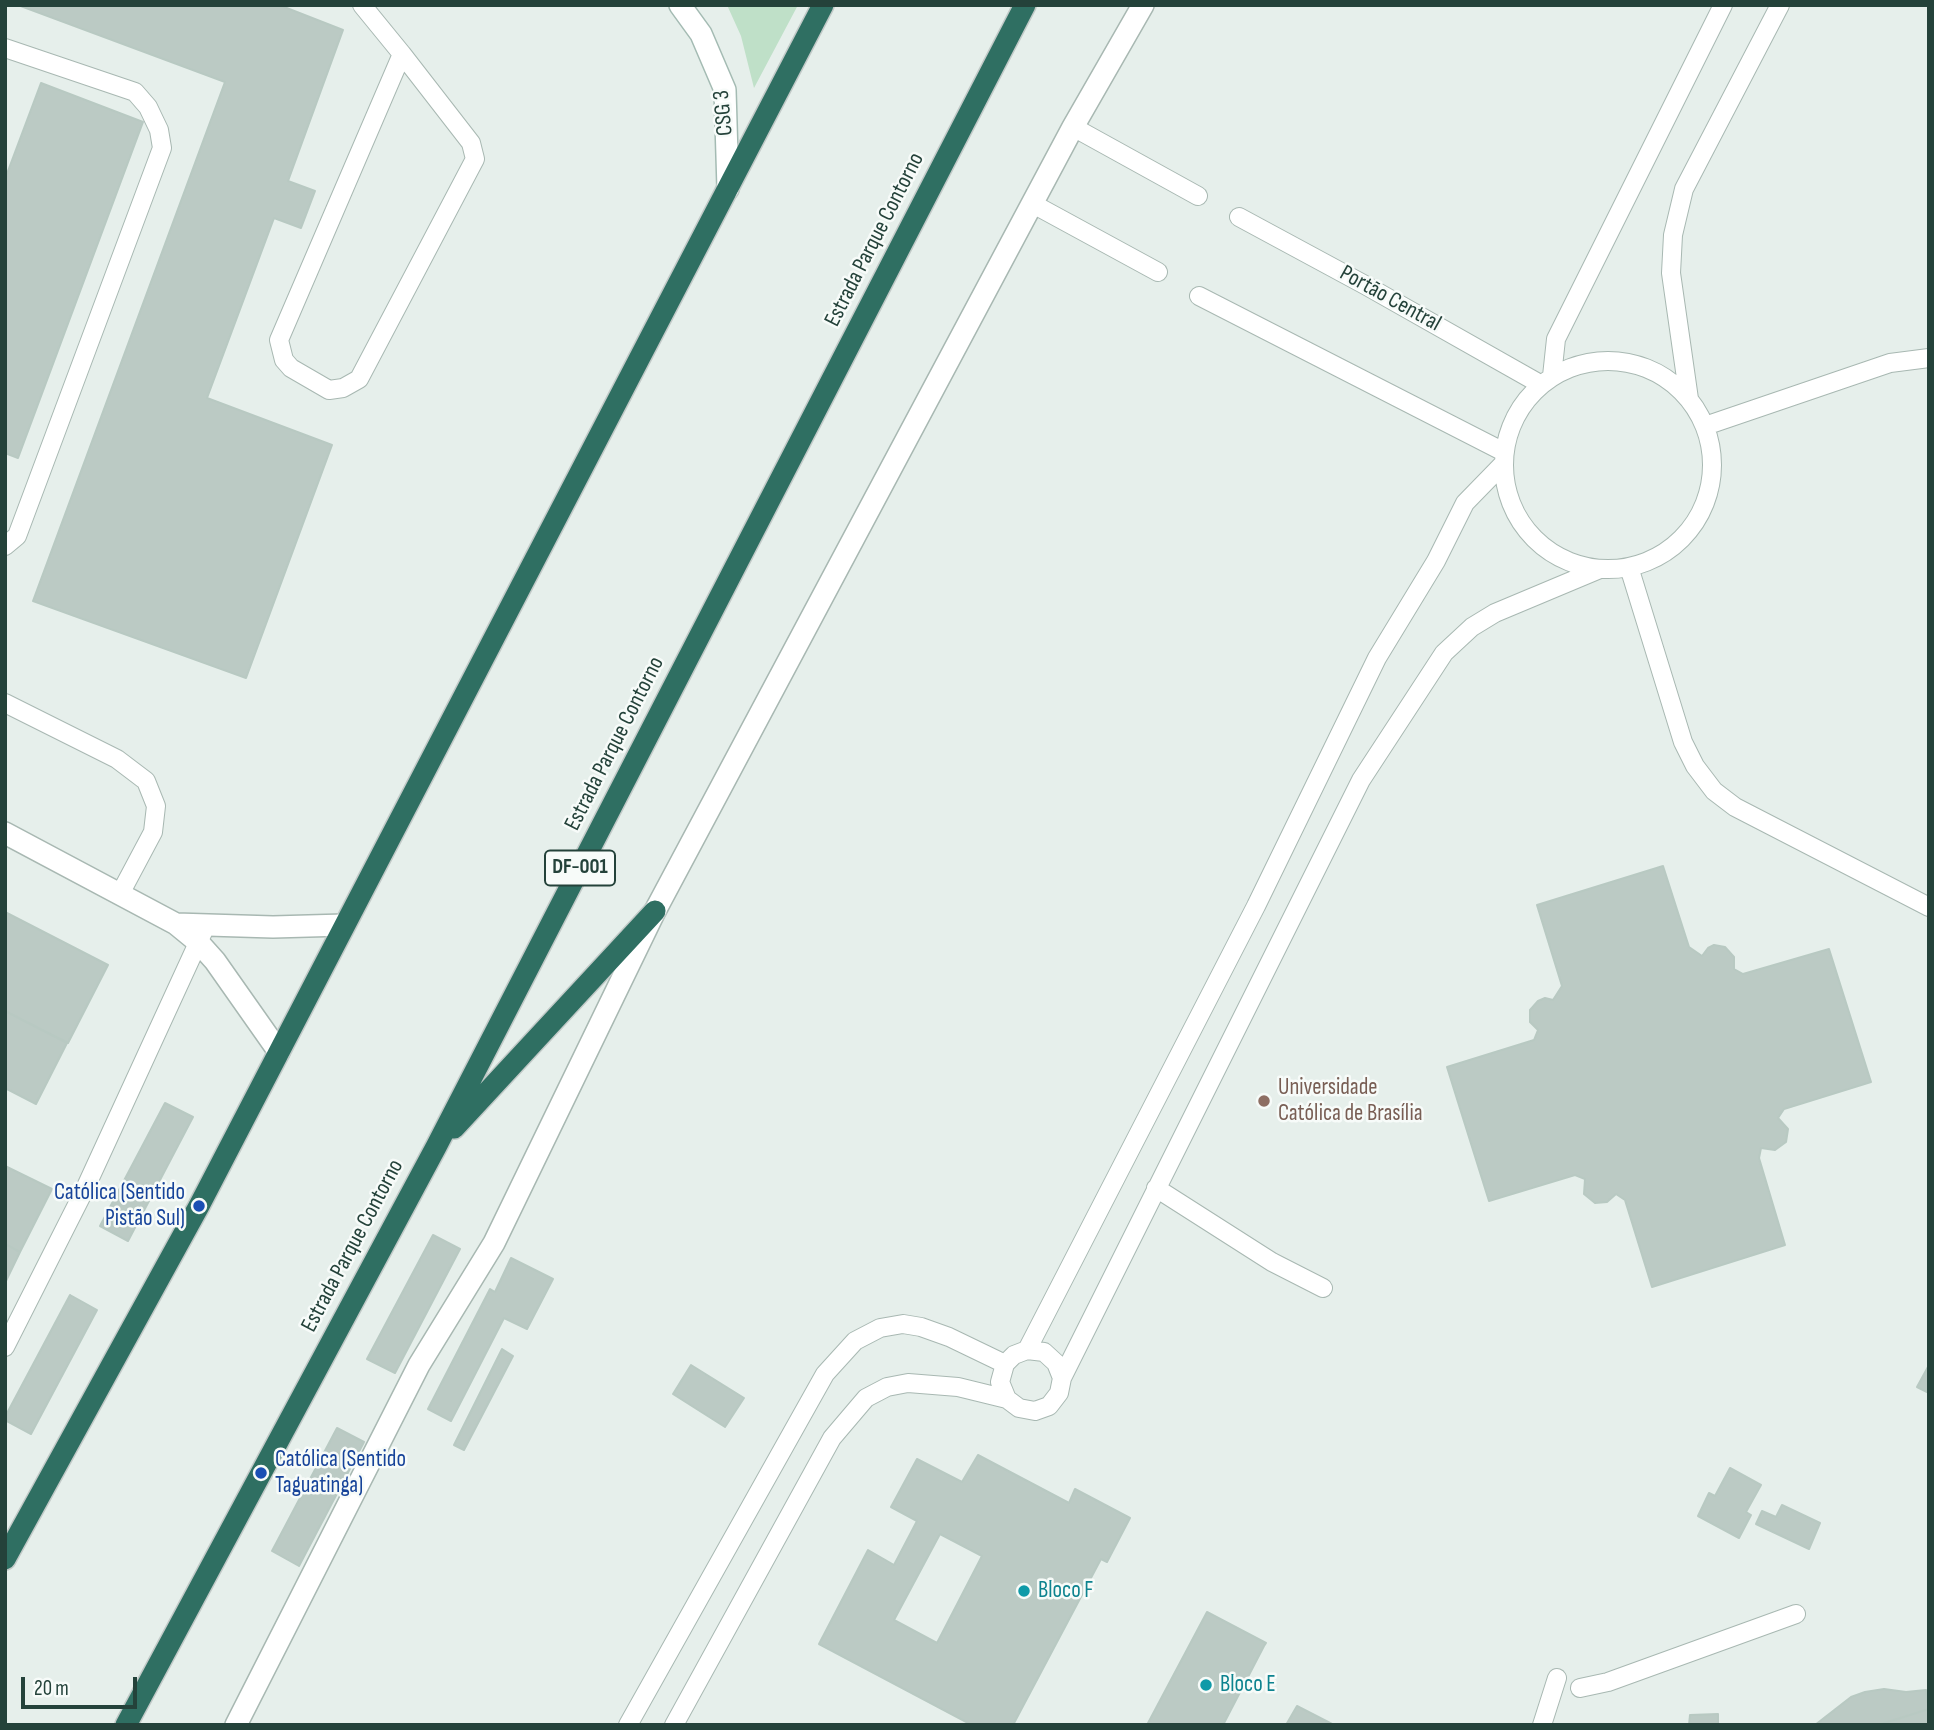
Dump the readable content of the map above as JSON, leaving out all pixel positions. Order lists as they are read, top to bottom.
{
  "streets": {
    "highway": ["Estrada Parque Contorno", "DF-001"],
    "street": ["CSG 3"],
    "lane": ["Portão Central"]
  },
  "places": [
    "Universidade Católica de Brasília",
    "Católica (Sentido Pistão Sul)",
    "Católica (Sentido Taguatinga)",
    "Bloco F",
    "Bloco E"
  ],
  "scale_bar": "20 m"
}
